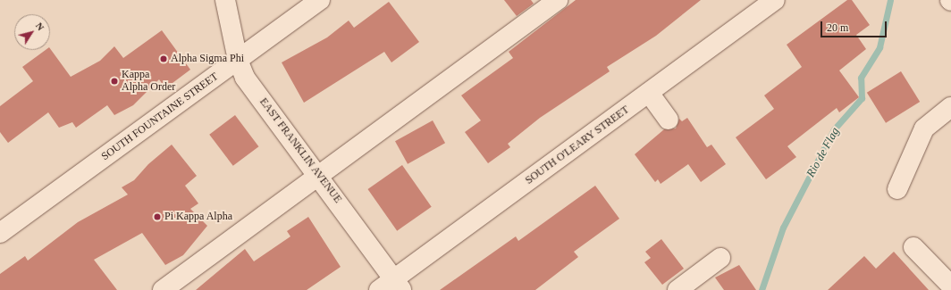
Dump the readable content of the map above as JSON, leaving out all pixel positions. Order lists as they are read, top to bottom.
{
  "streets": {
    "street": ["SOUTH FOUNTAINE STREET", "SOUTH O'LEARY STREET", "EAST FRANKLIN AVENUE"]
  },
  "crossings": [
    ["SOUTH FOUNTAINE STREET", "EAST FRANKLIN AVENUE"],
    ["SOUTH O'LEARY STREET", "EAST FRANKLIN AVENUE"]
  ],
  "water": ["Rio de Flag"],
  "places": ["Alpha Sigma Phi", "Kappa Alpha Order", "Pi Kappa Alpha"],
  "scale_bar": "20 m",
  "north": "top right"
}
